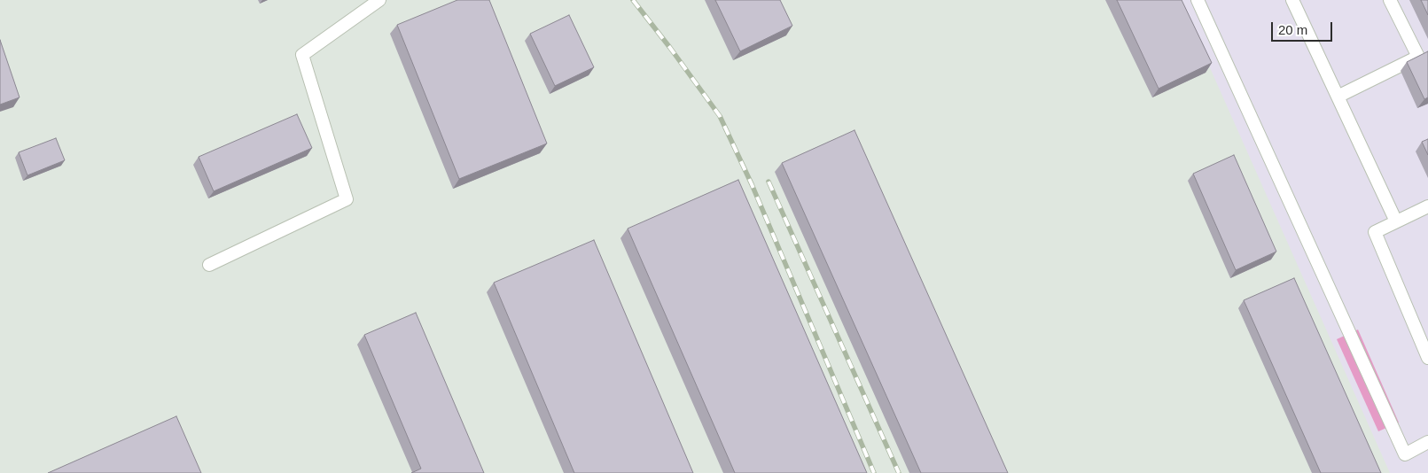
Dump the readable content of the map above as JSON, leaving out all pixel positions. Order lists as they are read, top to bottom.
{
  "scale_bar": "20 m"
}
